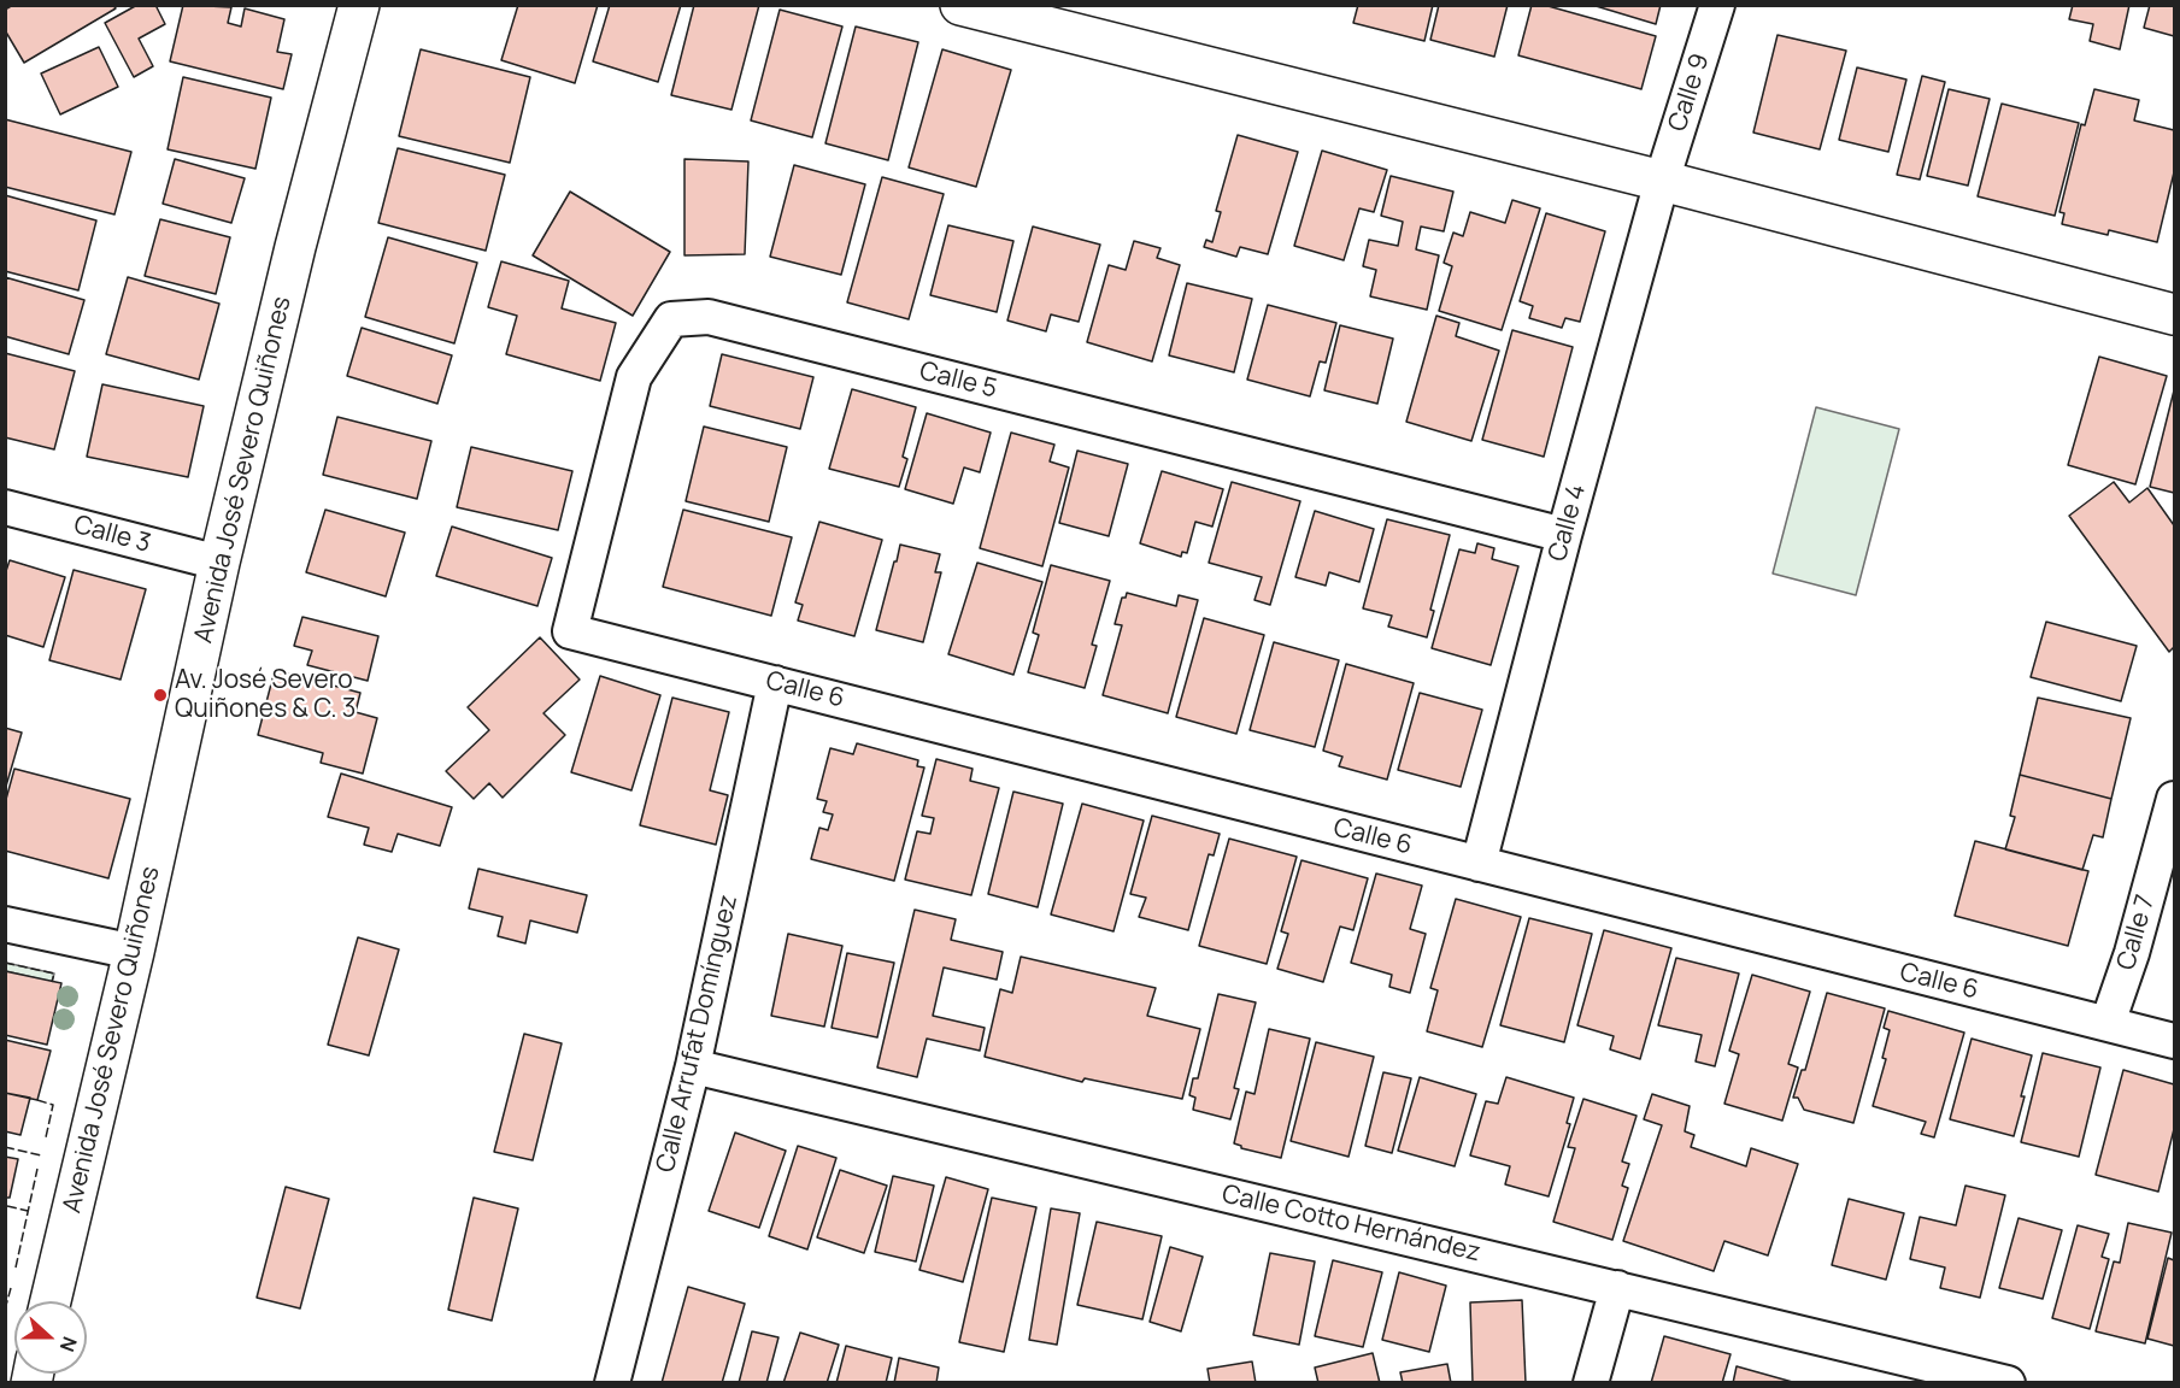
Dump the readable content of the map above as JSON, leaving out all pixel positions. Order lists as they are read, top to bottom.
{
  "streets": {
    "street": [
      "Calle 9",
      "Calle 5",
      "Avenida José Severo Quiñones",
      "Calle 4",
      "Calle 3",
      "Calle 6",
      "Calle 7",
      "Calle Arrufat Domínguez",
      "Calle Cotto Hernández"
    ]
  },
  "crossings": [
    ["Calle 9", "Calle 4"],
    ["Calle 5", "Calle 4"],
    ["Calle 5", "Calle 6"],
    ["Avenida José Severo Quiñones", "Calle 3"],
    ["Calle 4", "Calle 6"],
    ["Calle 6", "Calle 7"],
    ["Calle 6", "Calle Arrufat Domínguez"],
    ["Calle Arrufat Domínguez", "Calle Cotto Hernández"]
  ],
  "places": ["Av. José Severo Quiñones & C. 3"],
  "north": "right"
}
